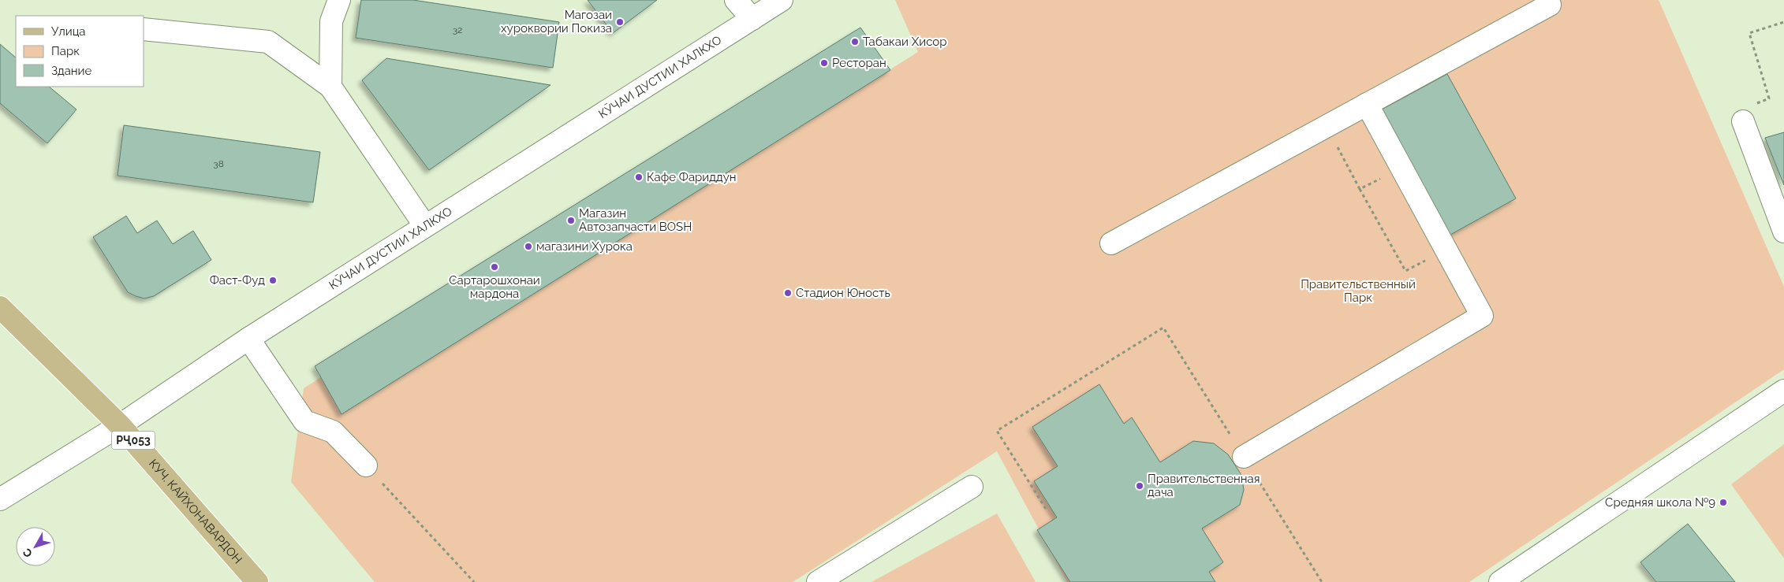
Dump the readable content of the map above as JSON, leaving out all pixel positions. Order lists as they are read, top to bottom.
{
  "streets": {
    "main road": ["РҶ053", "КУЧ. КАЙХОНАВАРДОН"],
    "street": ["КӮЧАИ ДУСТИИ ХАЛКХО"]
  },
  "crossings": [
    ["КӮЧАИ ДУСТИИ ХАЛКХО", "КУЧ. КАЙХОНАВАРДОН"]
  ],
  "parks": ["Правительственный Парк"],
  "places": [
    "Магозаи хуроквории Покиза",
    "Табакаи Хисор",
    "Ресторан",
    "Кафе Фариддун",
    "Магазин Автозапчасти BOSH",
    "магазини Хурока",
    "Сартарошхонаи мардона",
    "Фаст-Фуд",
    "Стадион Юность",
    "Правительственная дача",
    "Средняя школа №9"
  ],
  "house_numbers": ["32", "38"],
  "legend": ["Улица", "Парк", "Здание"],
  "north": "bottom left"
}
